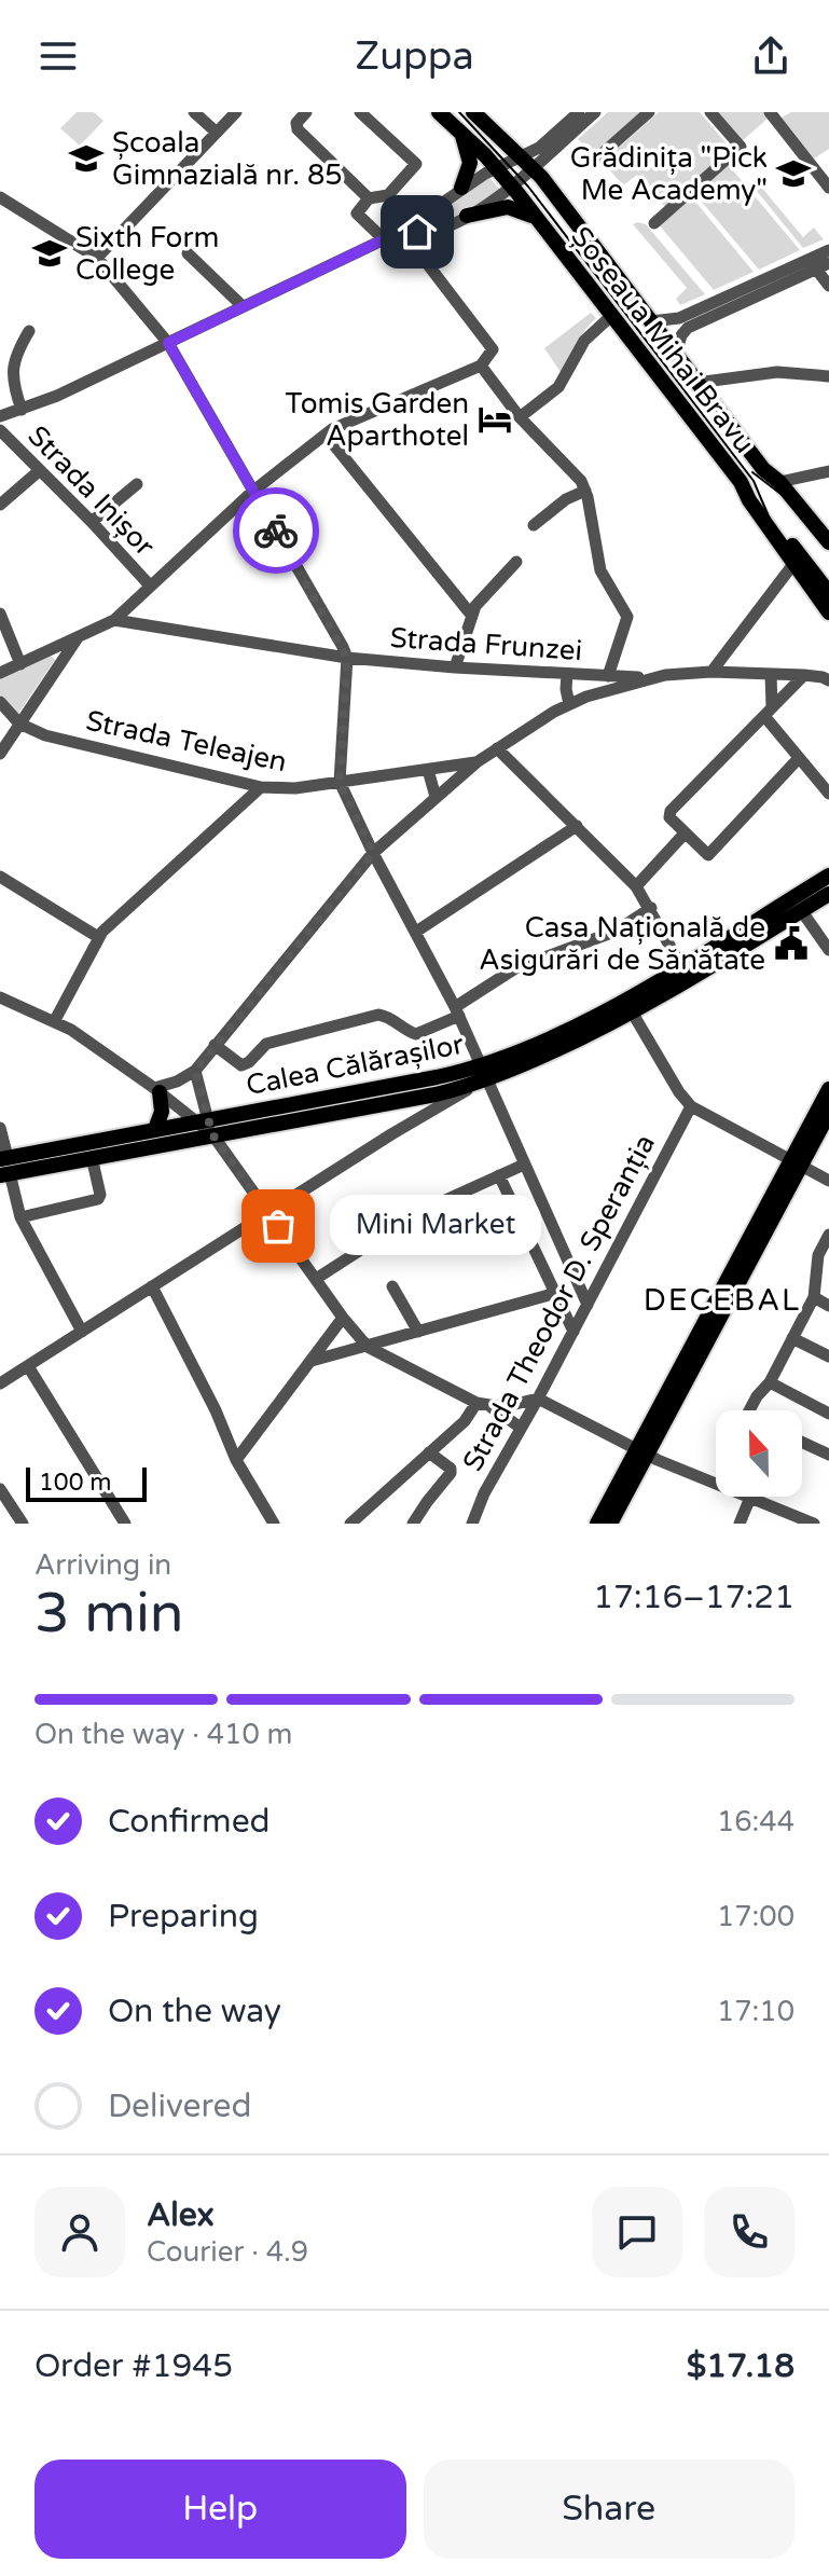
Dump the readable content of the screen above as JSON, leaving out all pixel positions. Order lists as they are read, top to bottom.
{
  "streets": {
    "main road": ["Șoseaua Mihai Bravu", "Calea Călărașilor"],
    "street": [
      "Strada Inișor",
      "Strada Frunzei",
      "Strada Teleajen",
      "Strada Theodor D. Speranția"
    ]
  },
  "districts": ["DECEBAL"],
  "places": {
    "school or university": ["Școala Gimnazială nr. 85", "Grădinița \"Pick Me Academy\"", "Sixth Form College"],
    "hotel": ["Tomis Garden Aparthotel"],
    "public building": ["Casa Națională de Asigurări de Sănătate"],
    "other": ["Mini Market"]
  },
  "scale_bar": "100 m",
  "north": "top",
  "page": {
    "header": "Zuppa",
    "bubble": "Mini Market",
    "scale": "100 m",
    "heading": ["3 min", "Arriving in", "17:16–17:21"],
    "panel": [
      "Alex",
      "Courier · 4.9",
      "Order #1945",
      "$17.18"
    ],
    "bar": "On the way · 410 m",
    "list": [
      ["Confirmed", "16:44"],
      ["Preparing", "17:00"],
      ["On the way", "17:10"],
      "Delivered"
    ],
    "buttons": ["Help", "Share"]
  }
}
